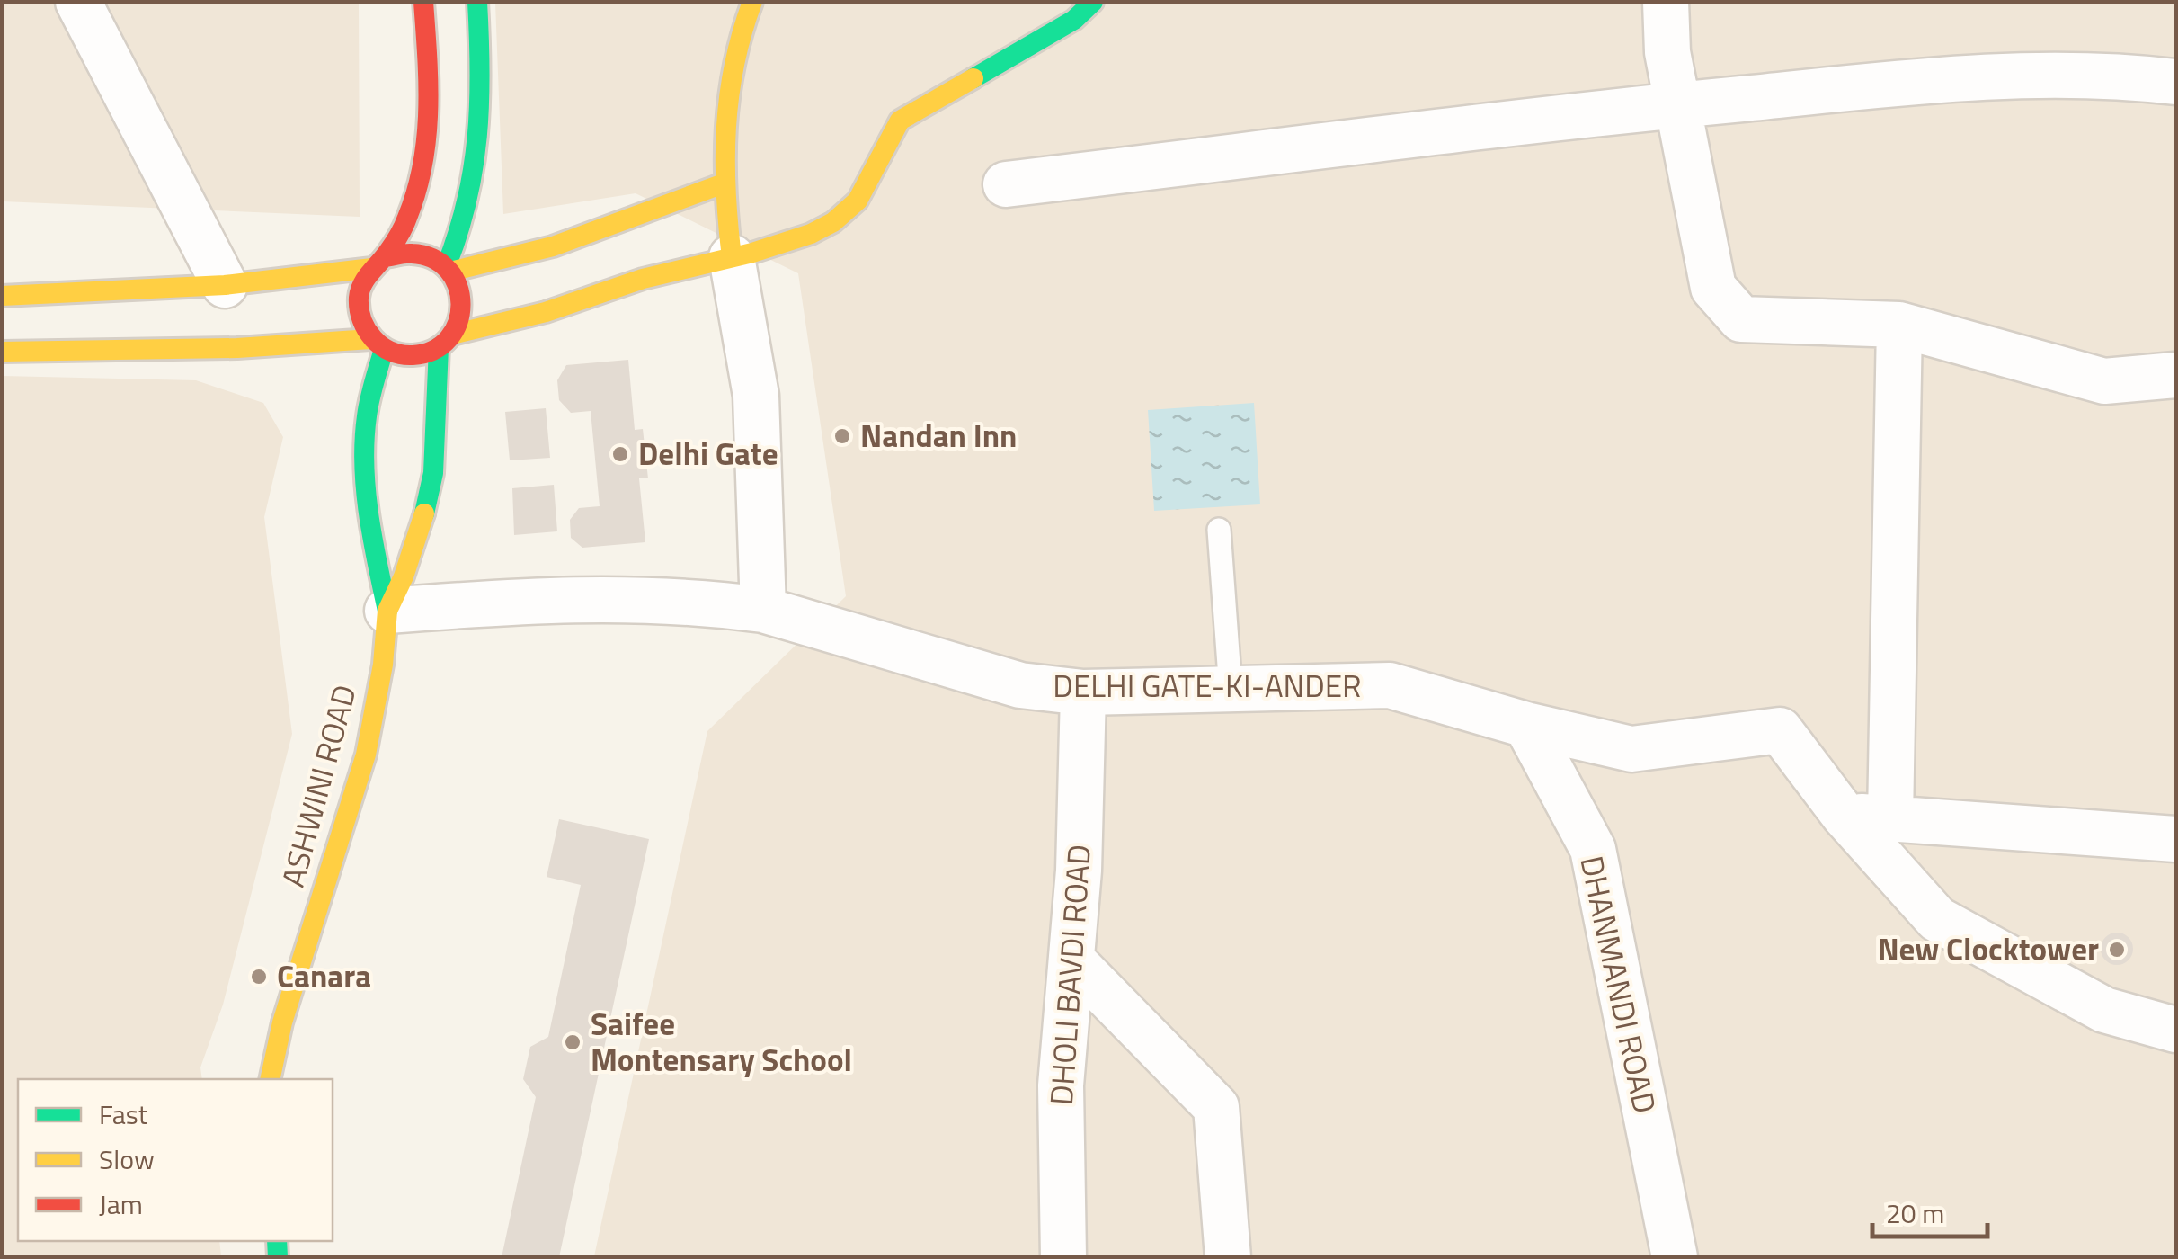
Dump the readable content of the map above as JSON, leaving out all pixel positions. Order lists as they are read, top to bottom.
{
  "streets": {
    "main road": ["ASHWINI ROAD"],
    "street": ["DELHI GATE-KI-ANDER", "DHOLI BAVDI ROAD", "DHANMANDI ROAD"]
  },
  "crossings": [
    ["DELHI GATE-KI-ANDER", "ASHWINI ROAD"],
    ["DELHI GATE-KI-ANDER", "DHOLI BAVDI ROAD"],
    ["DELHI GATE-KI-ANDER", "DHANMANDI ROAD"]
  ],
  "places": [
    "Nandan Inn",
    "Delhi Gate",
    "New Clocktower",
    "Canara",
    "Saifee Montensary School"
  ],
  "legend": ["Fast", "Slow", "Jam"],
  "scale_bar": "20 m"
}
